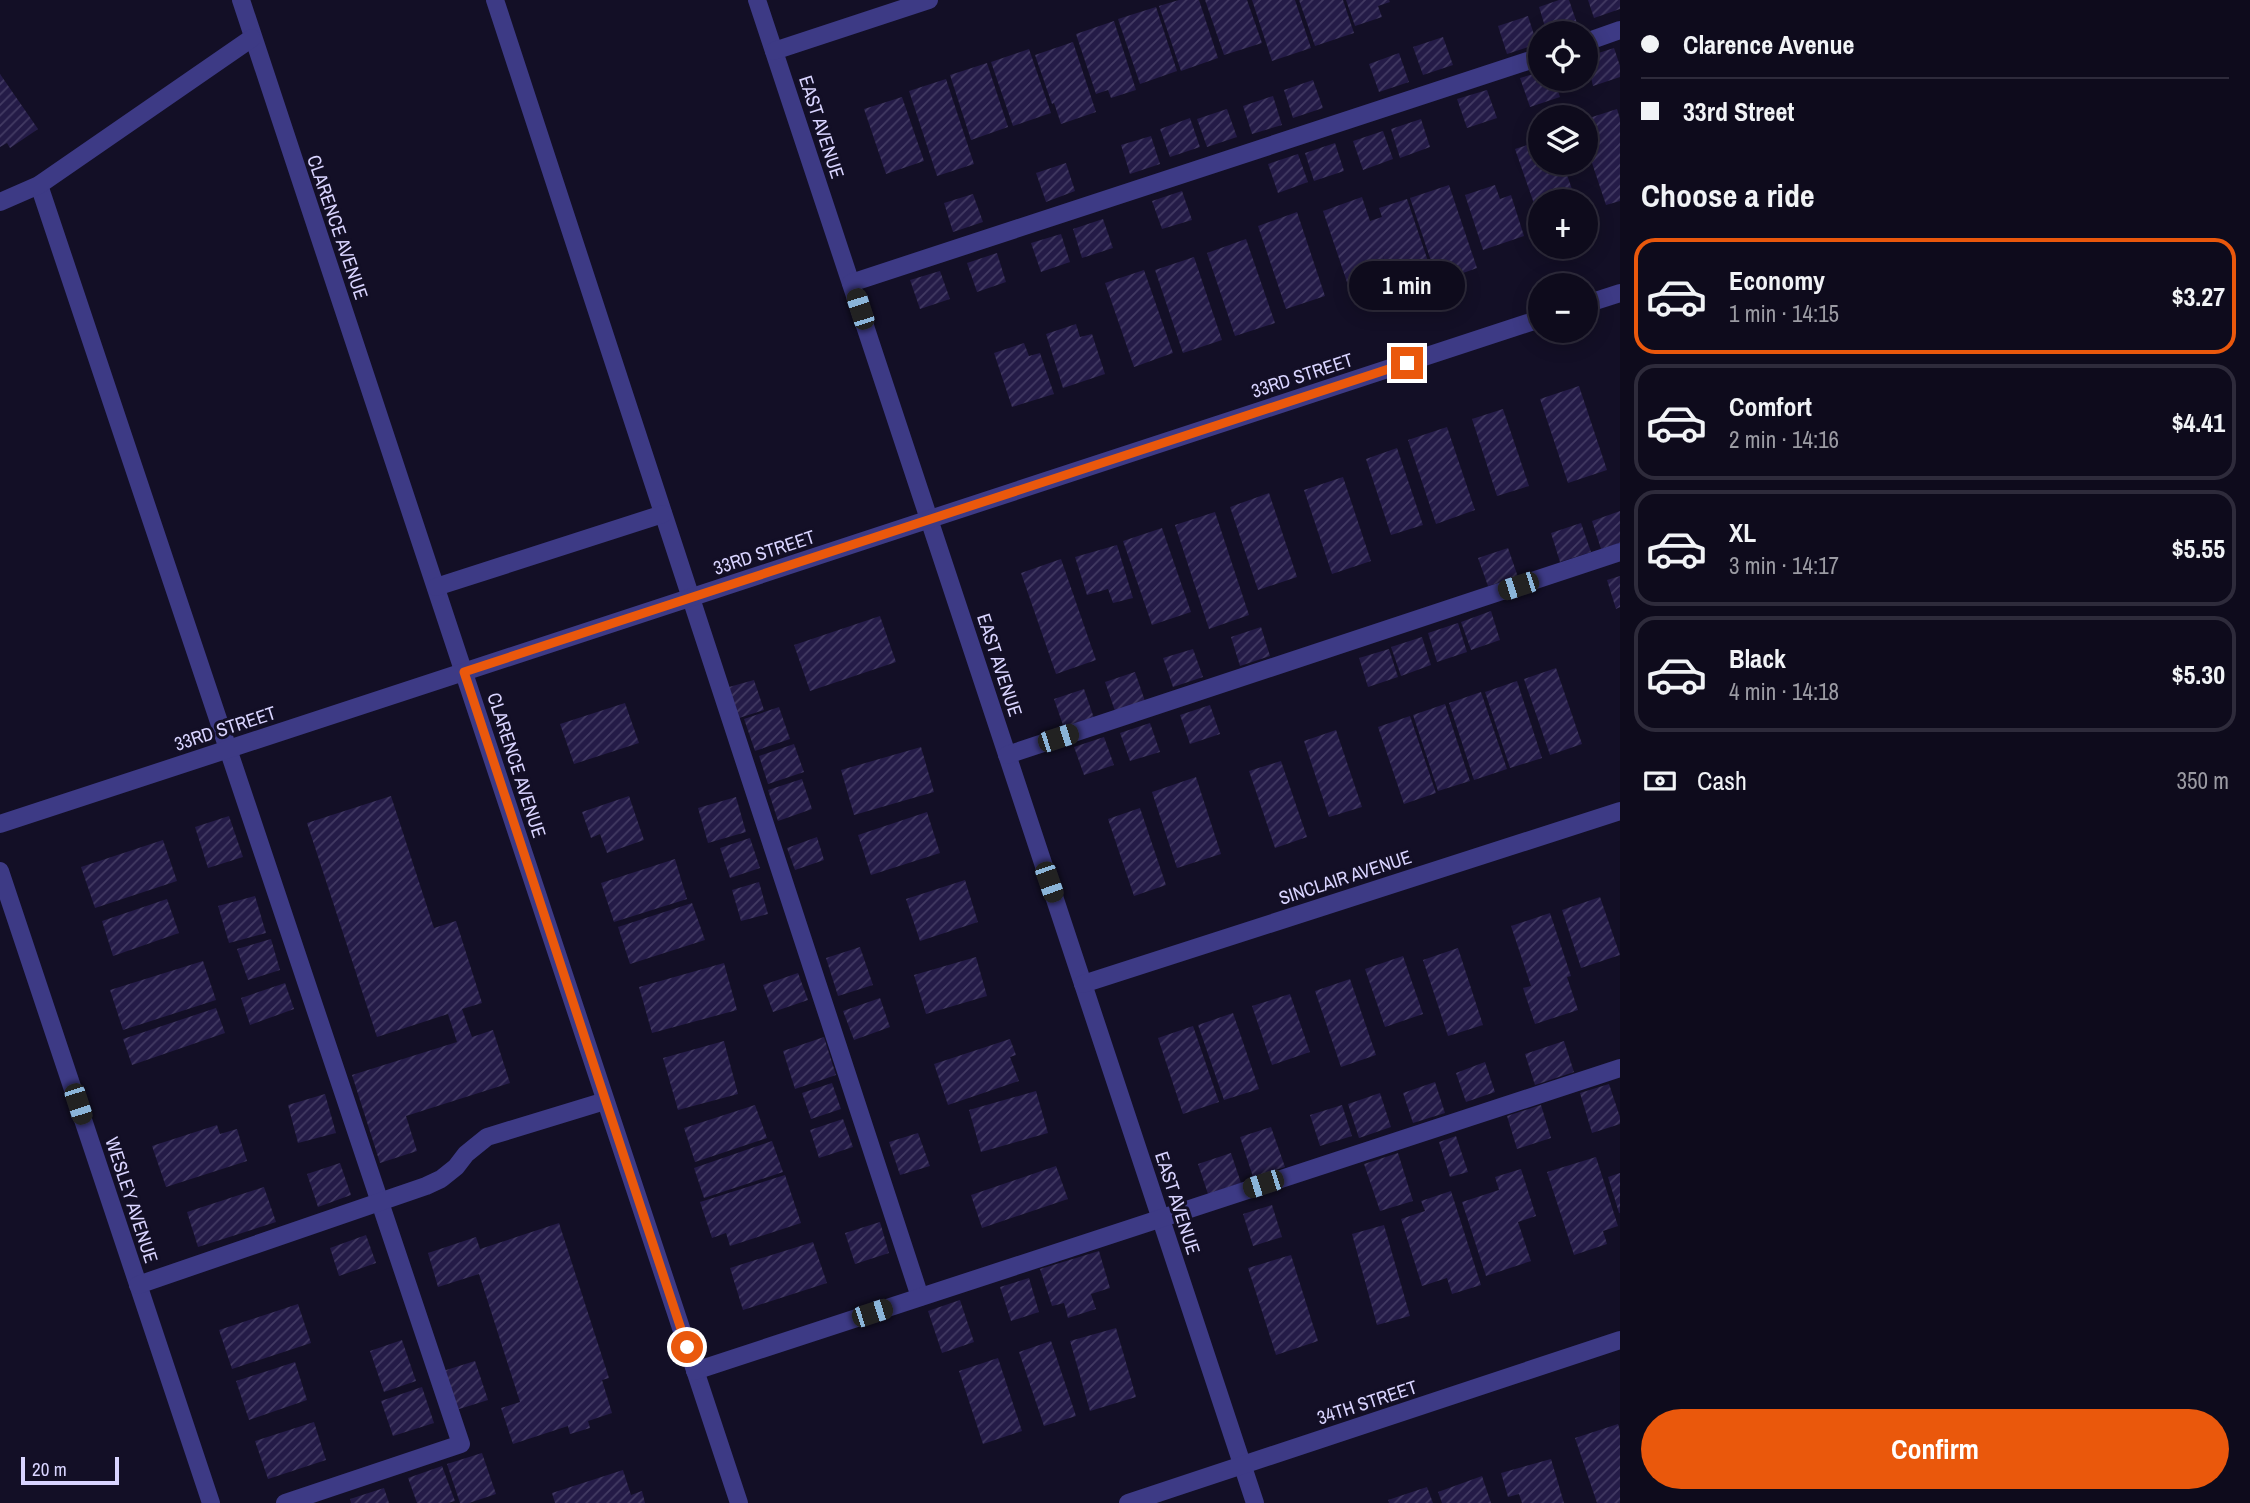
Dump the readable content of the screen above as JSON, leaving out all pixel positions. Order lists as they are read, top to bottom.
{
  "streets": {
    "street": [
      "EAST AVENUE",
      "CLARENCE AVENUE",
      "33RD STREET",
      "SINCLAIR AVENUE",
      "WESLEY AVENUE",
      "34TH STREET"
    ]
  },
  "crossings": [
    ["EAST AVENUE", "33RD STREET"],
    ["EAST AVENUE", "SINCLAIR AVENUE"],
    ["EAST AVENUE", "34TH STREET"],
    ["CLARENCE AVENUE", "33RD STREET"]
  ],
  "scale_bar": "20 m",
  "page": {
    "banner": ["Clarence Avenue", "33rd Street"],
    "map_buttons": ["+", "−"],
    "heading": "Choose a ride",
    "list": [
      {
        "name": "Economy",
        "note": "1 min · 14:15",
        "value": "$3.27"
      },
      {
        "name": "Comfort",
        "note": "2 min · 14:16",
        "value": "$4.41"
      },
      {
        "name": "XL",
        "note": "3 min · 14:17",
        "value": "$5.55"
      },
      {
        "name": "Black",
        "note": "4 min · 14:18",
        "value": "$5.30"
      }
    ],
    "bubble": "1 min",
    "pay": ["Cash", "350 m"],
    "buttons": "Confirm",
    "scale": "20 m"
  }
}
